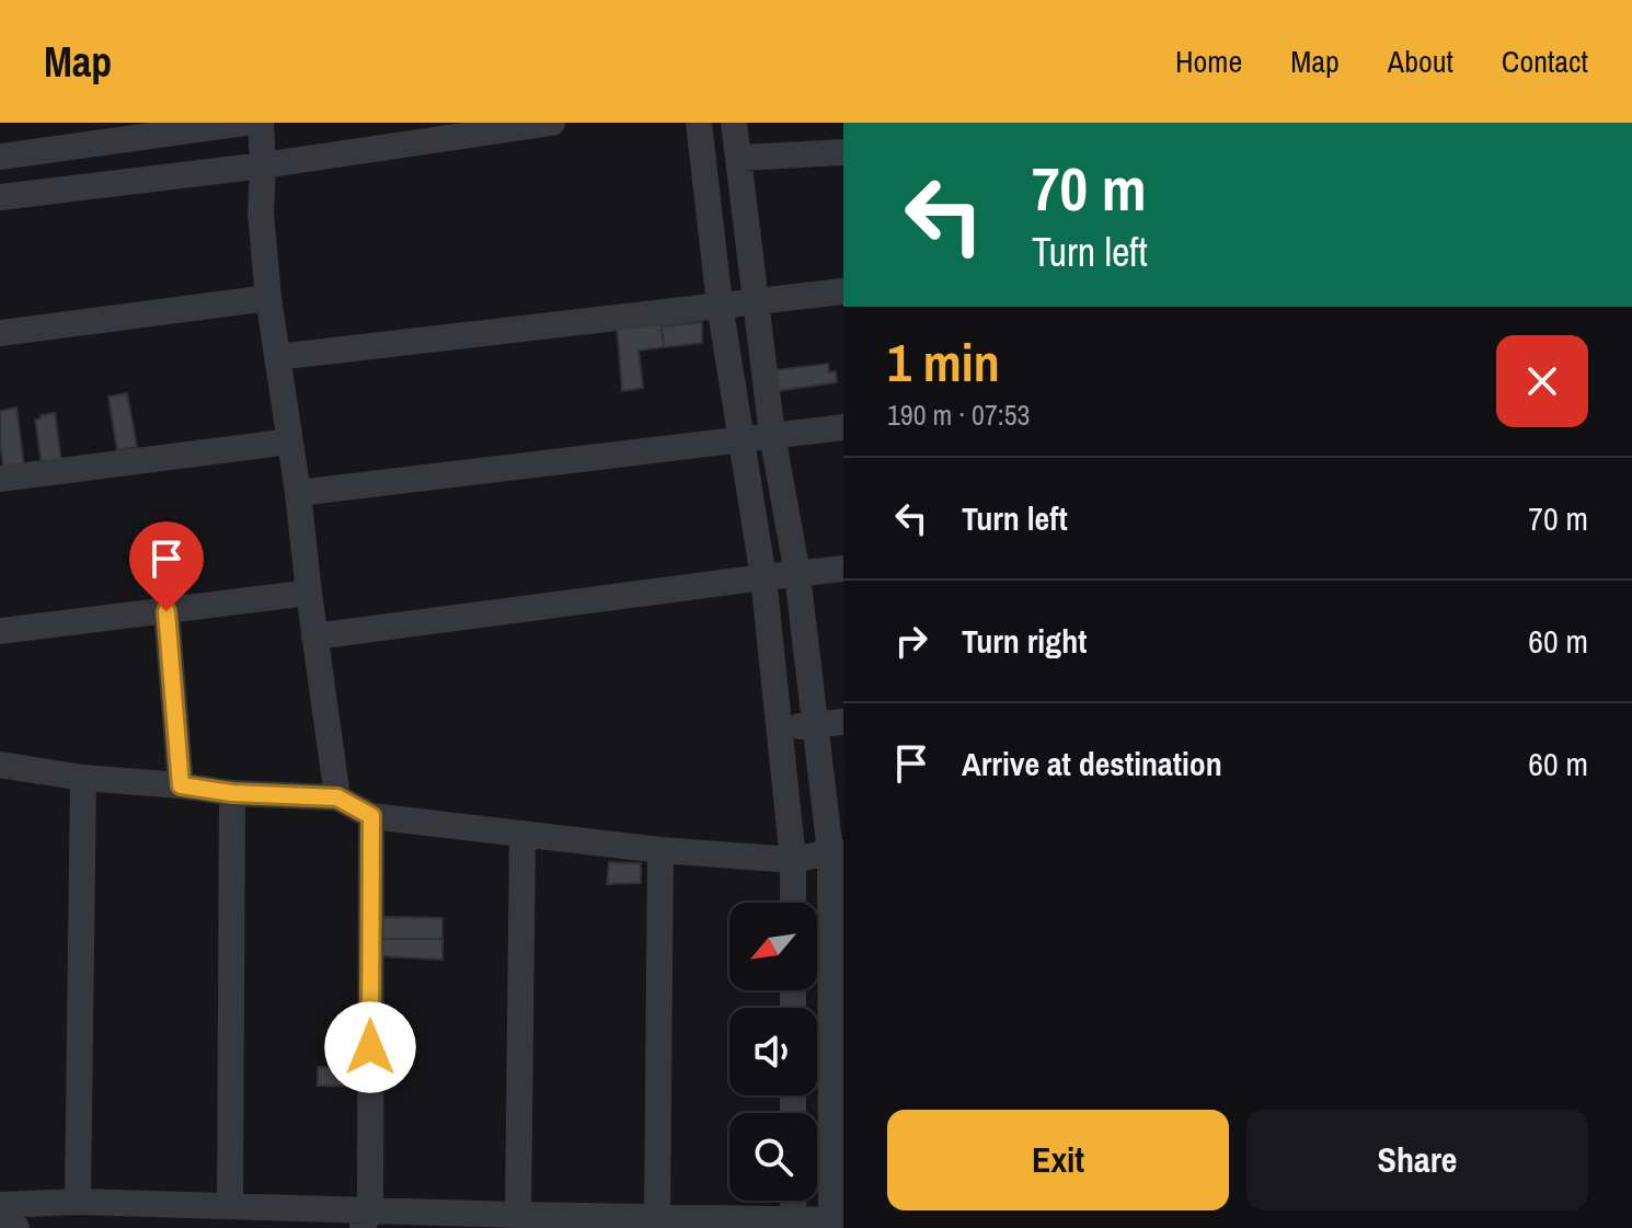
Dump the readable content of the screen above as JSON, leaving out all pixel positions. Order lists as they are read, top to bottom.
{
  "north": "bottom left",
  "page": {
    "header": "Map",
    "nav": [
      "Home",
      "Map",
      "About",
      "Contact"
    ],
    "turn": ["70 m", "Turn left"],
    "heading": ["1 min", "190 m · 07:53"],
    "list": [
      {
        "name": "Turn left",
        "value": "70 m"
      },
      {
        "name": "Turn right",
        "value": "60 m"
      },
      {
        "name": "Arrive at destination",
        "value": "60 m"
      }
    ],
    "buttons": ["Exit", "Share"]
  }
}
